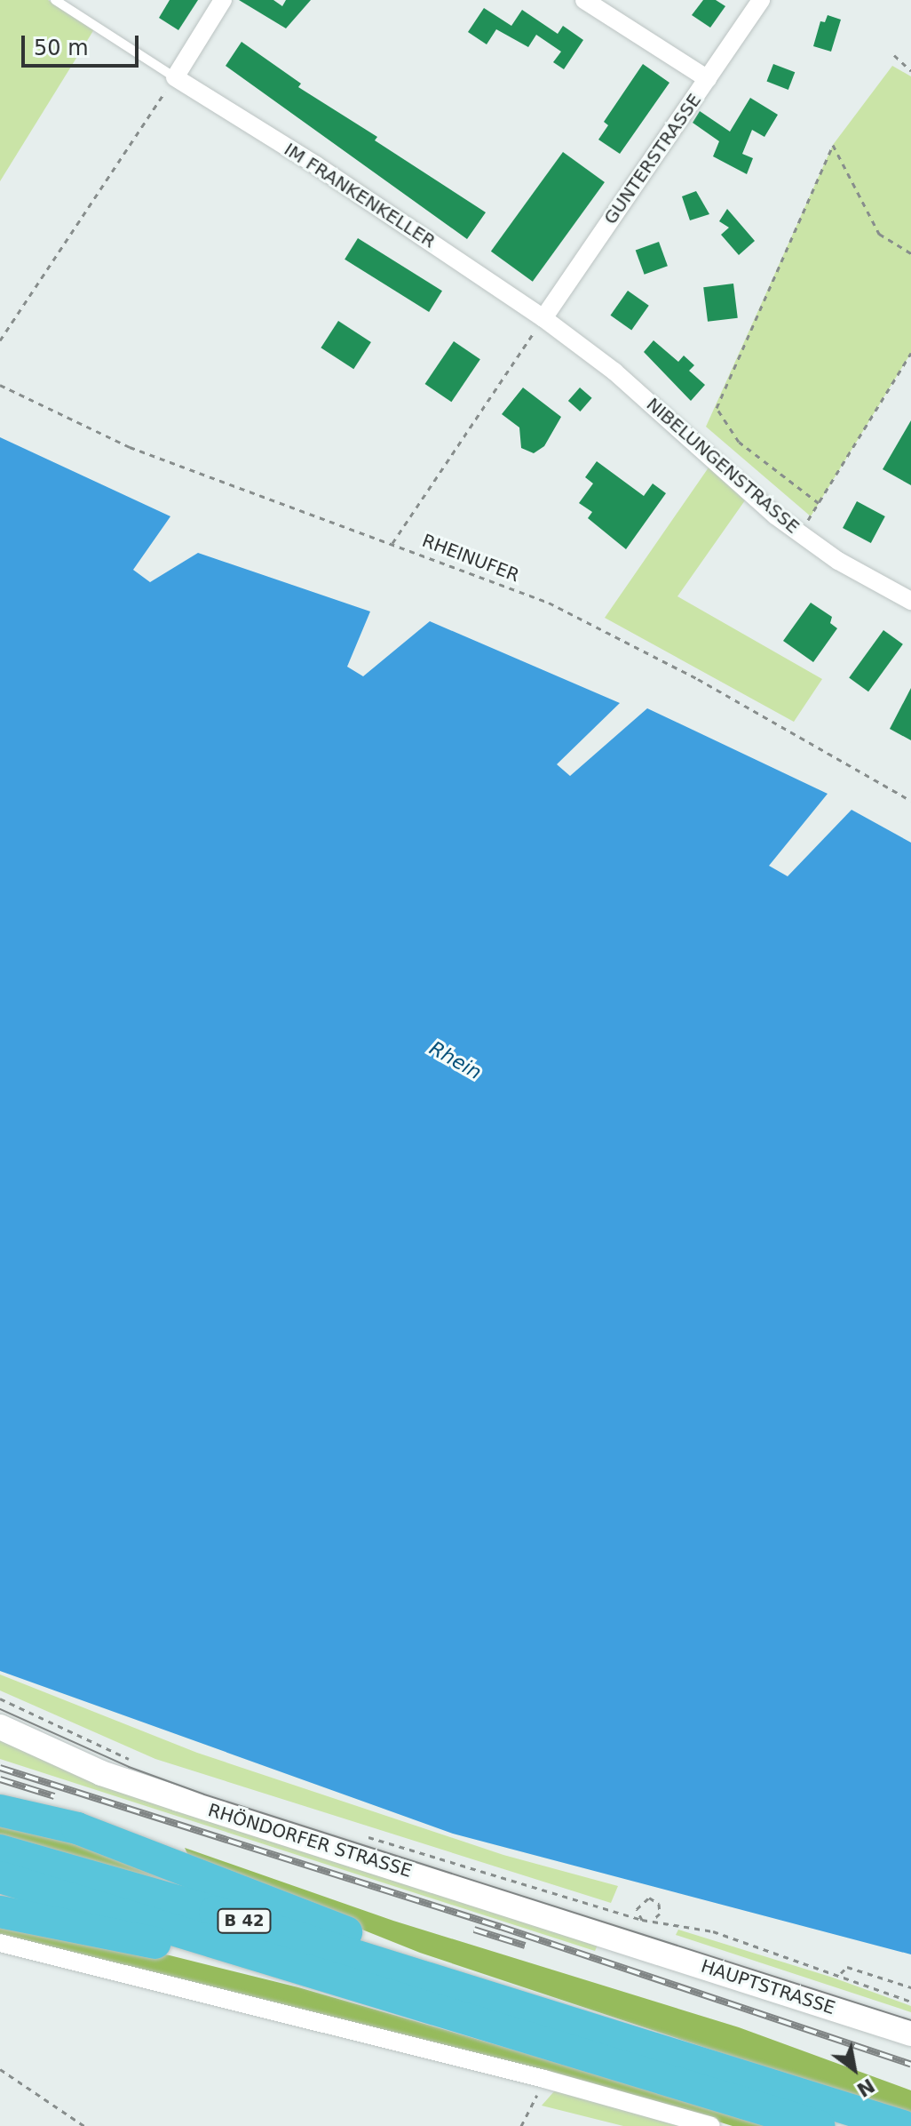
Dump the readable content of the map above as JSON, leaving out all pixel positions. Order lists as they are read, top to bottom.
{
  "streets": {
    "highway": ["B 42"],
    "street": [
      "GUNTERSTRASSE",
      "IM FRANKENKELLER",
      "NIBELUNGENSTRASSE",
      "RHÖNDORFER STRASSE",
      "HAUPTSTRASSE"
    ],
    "path": ["RHEINUFER"]
  },
  "crossings": [
    ["GUNTERSTRASSE", "IM FRANKENKELLER"],
    ["GUNTERSTRASSE", "NIBELUNGENSTRASSE"],
    ["IM FRANKENKELLER", "NIBELUNGENSTRASSE"],
    ["RHÖNDORFER STRASSE", "HAUPTSTRASSE"]
  ],
  "water": ["Rhein"],
  "scale_bar": "50 m",
  "north": "bottom right"
}
